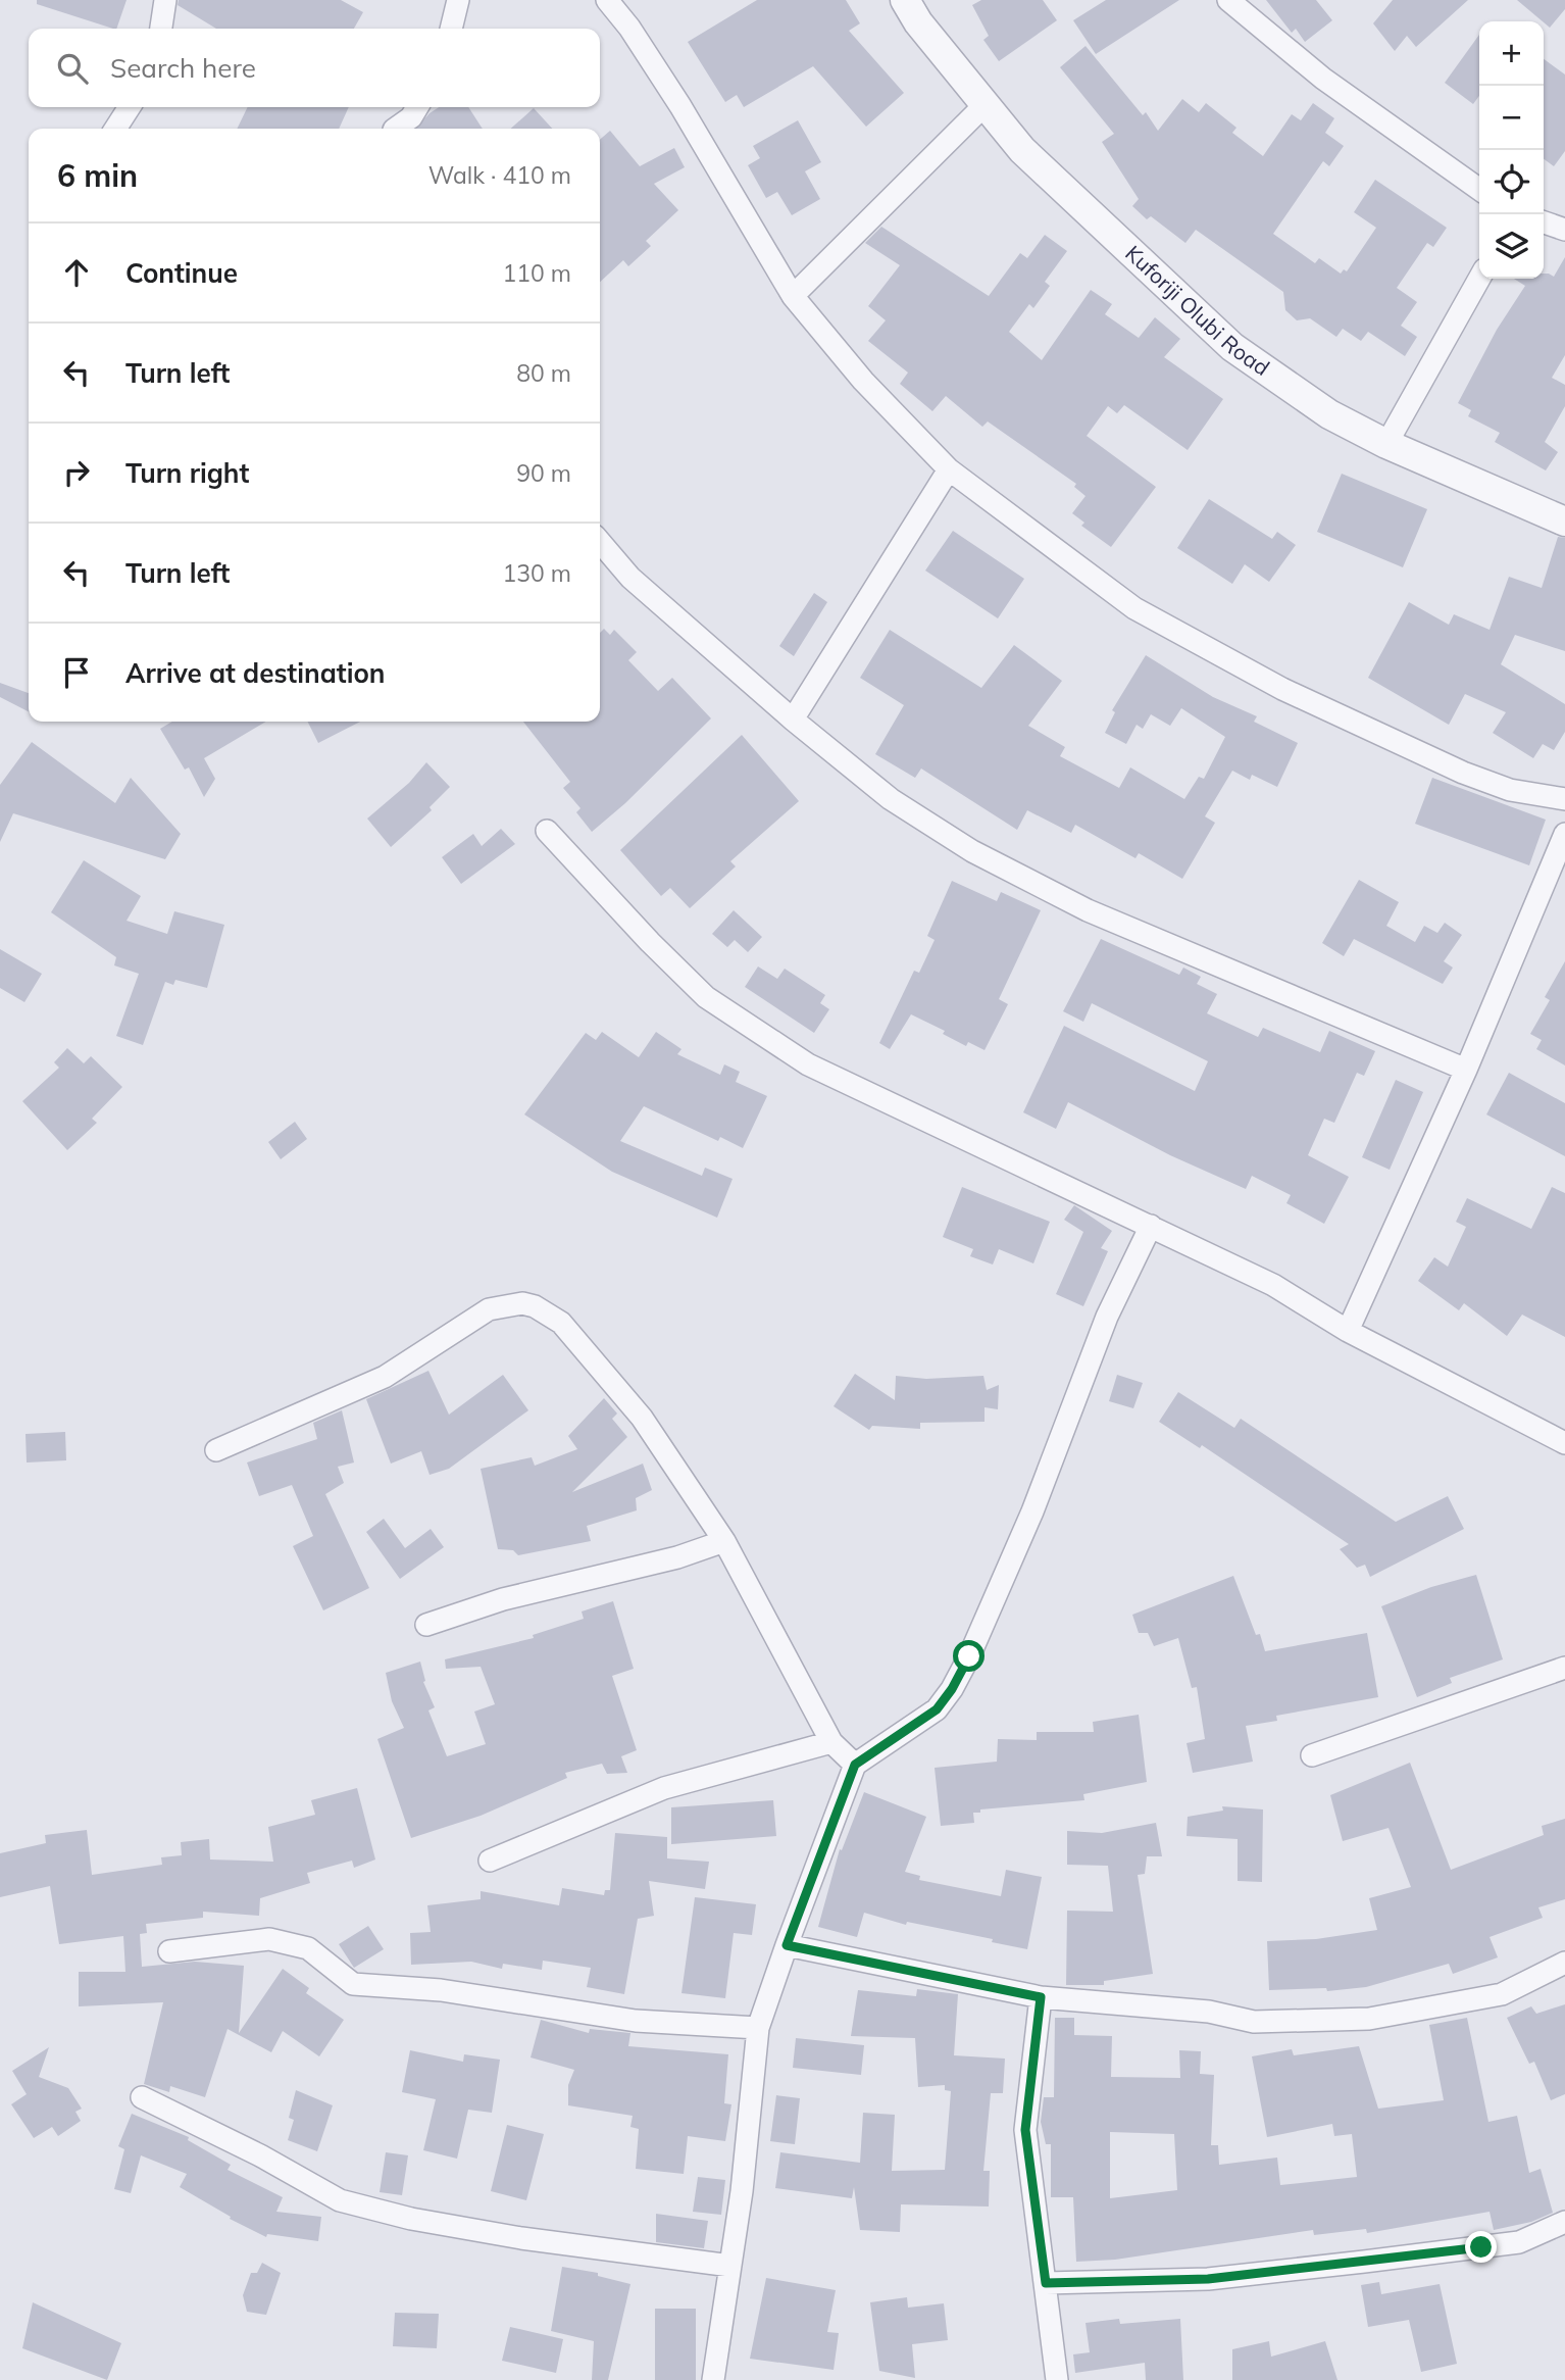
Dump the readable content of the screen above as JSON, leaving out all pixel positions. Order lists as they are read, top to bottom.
{
  "streets": {
    "street": ["Kuforiji Olubi Road"]
  },
  "page": {
    "map_buttons": ["+", "−"],
    "search": "Search here",
    "heading": ["6 min", "Walk · 410 m"],
    "list": [
      ["Continue", "110 m"],
      ["Turn left", "80 m"],
      ["Turn right", "90 m"],
      ["Turn left", "130 m"],
      "Arrive at destination"
    ]
  }
}
